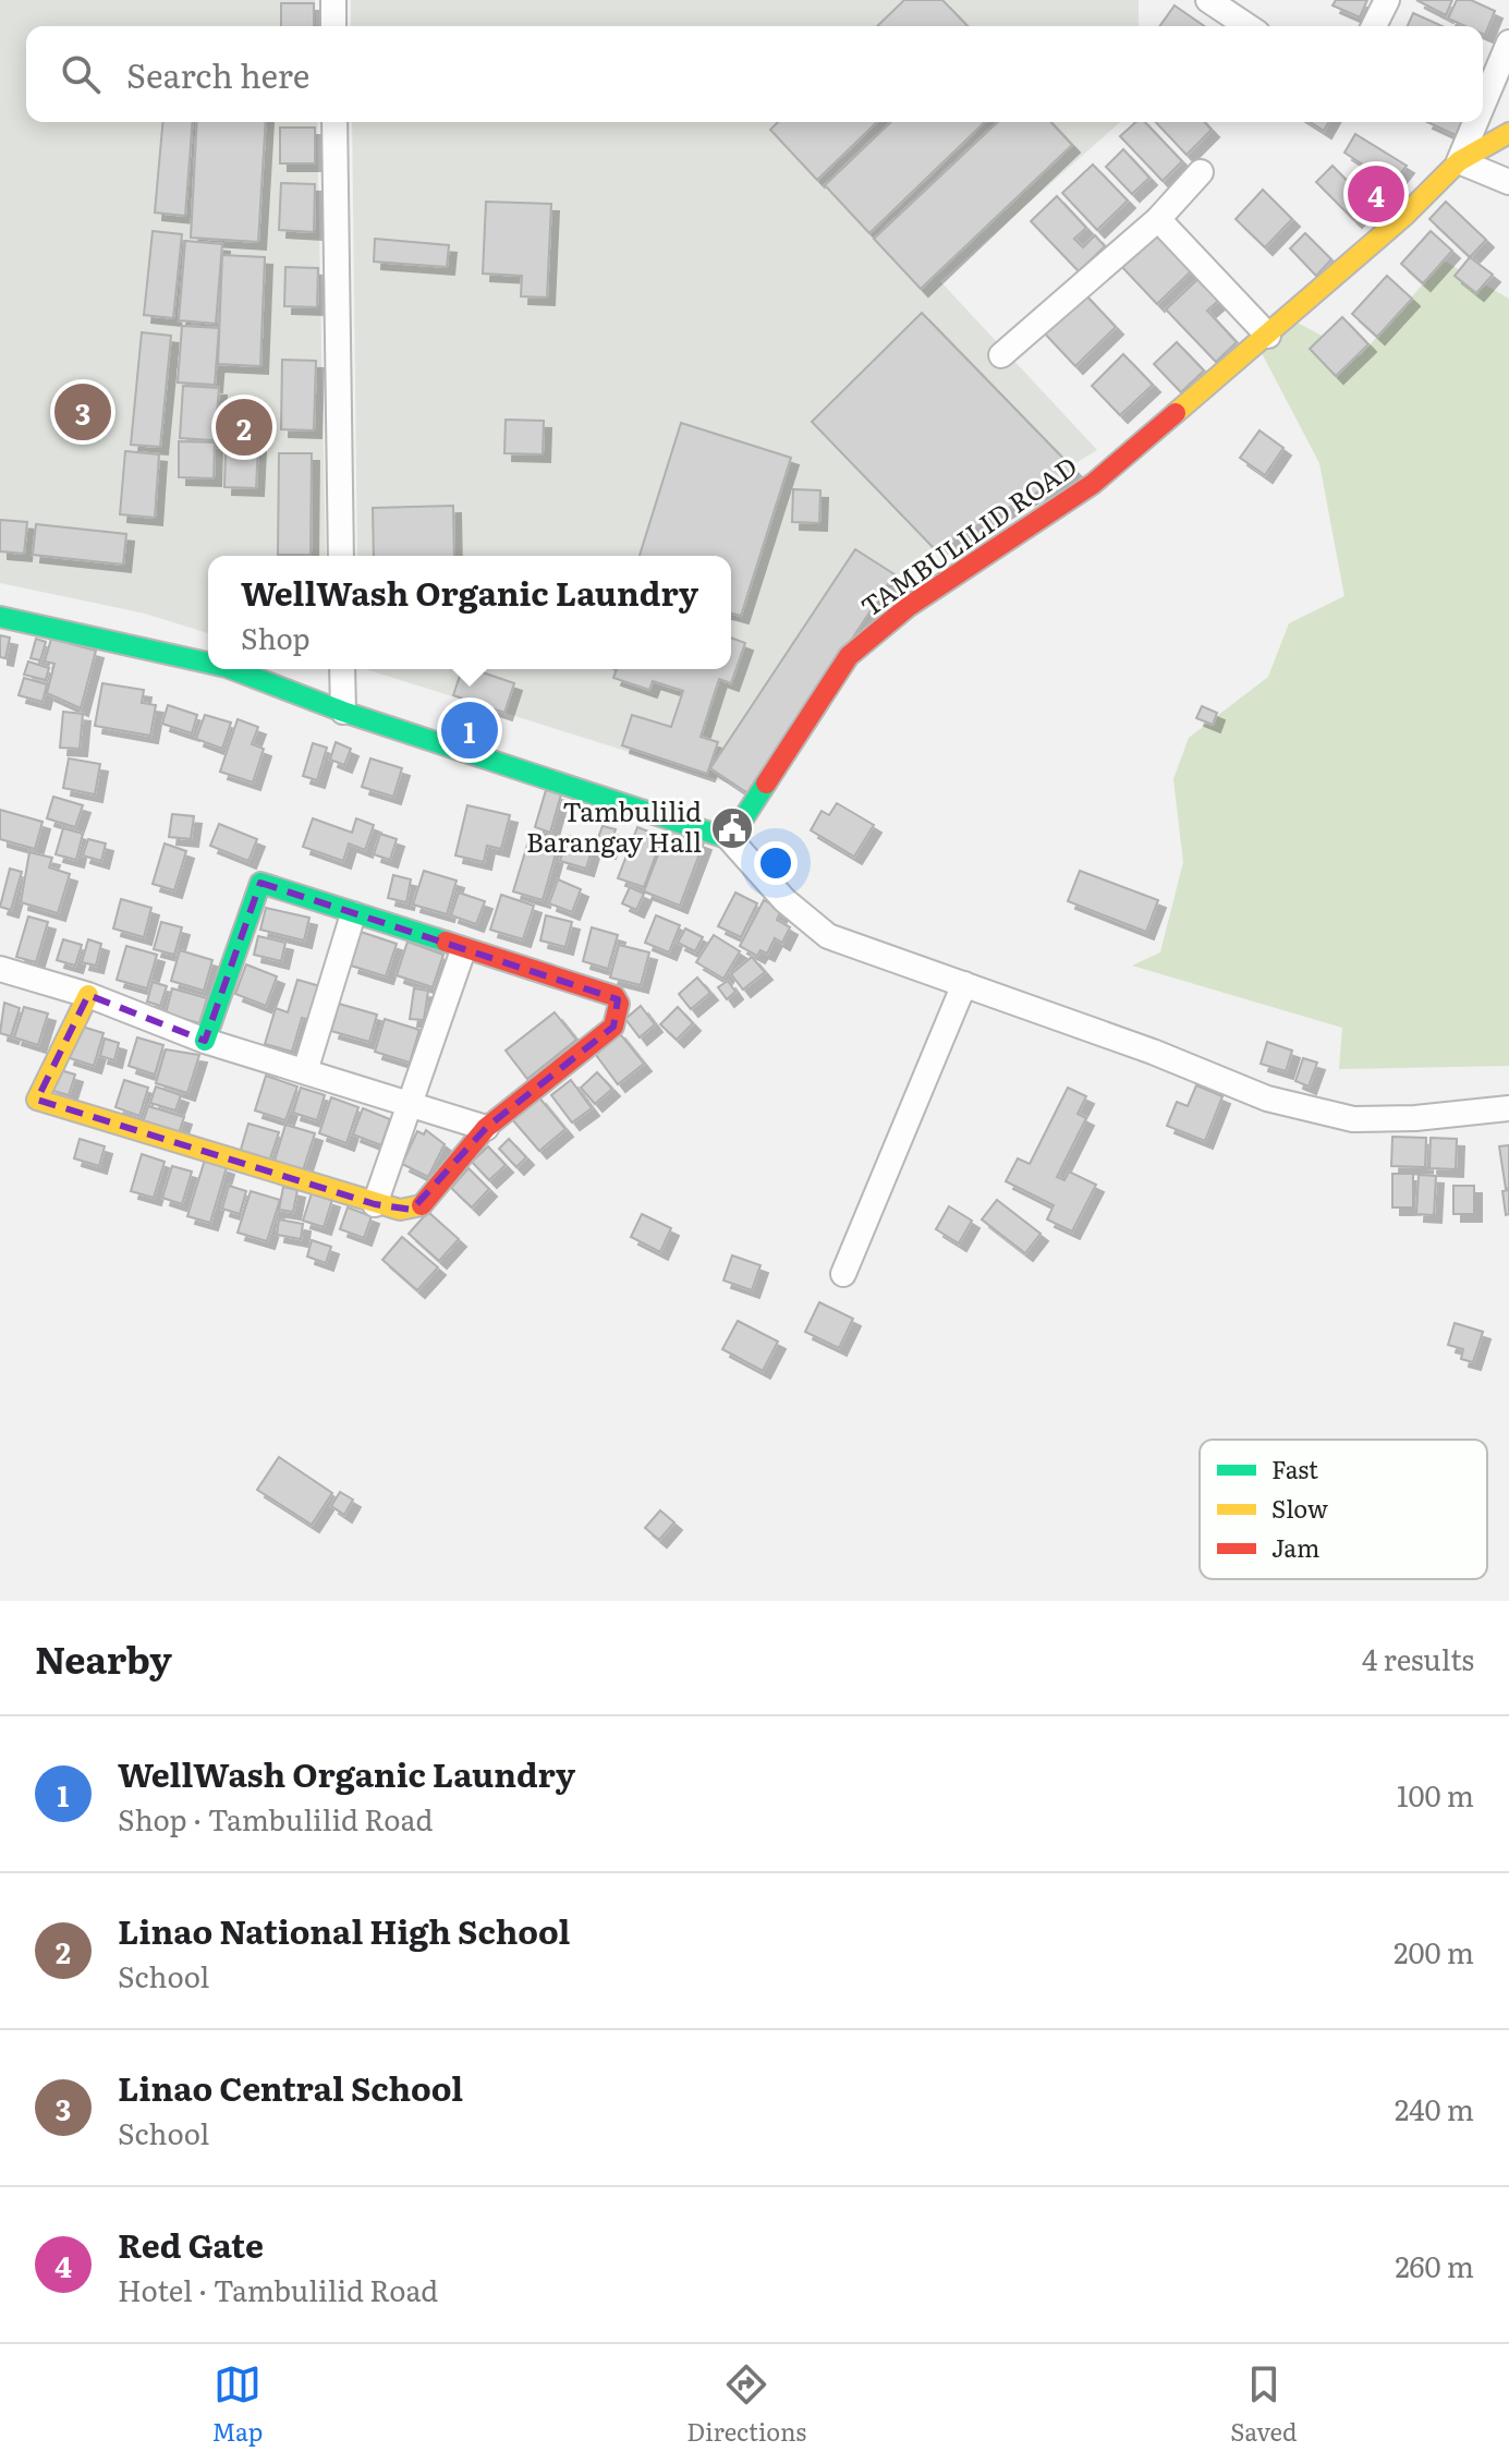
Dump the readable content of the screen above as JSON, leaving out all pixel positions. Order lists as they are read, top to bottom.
{
  "streets": {
    "street": ["TAMBULILID ROAD"]
  },
  "places": {
    "public building": ["Tambulilid Barangay Hall"]
  },
  "legend": ["Fast", "Slow", "Jam"],
  "page": {
    "search": "Search here",
    "pins": [
      "4",
      "3",
      "2",
      "1"
    ],
    "popup": ["WellWash Organic Laundry", "Shop"],
    "heading": ["Nearby", "4 results"],
    "list": [
      {
        "mark": "1",
        "name": "WellWash Organic Laundry",
        "note": "Shop · Tambulilid Road",
        "value": "100 m"
      },
      {
        "mark": "2",
        "name": "Linao National High School",
        "note": "School",
        "value": "200 m"
      },
      {
        "mark": "3",
        "name": "Linao Central School",
        "note": "School",
        "value": "240 m"
      },
      {
        "mark": "4",
        "name": "Red Gate",
        "note": "Hotel · Tambulilid Road",
        "value": "260 m"
      }
    ],
    "nav": ["Map", "Directions", "Saved"]
  }
}
